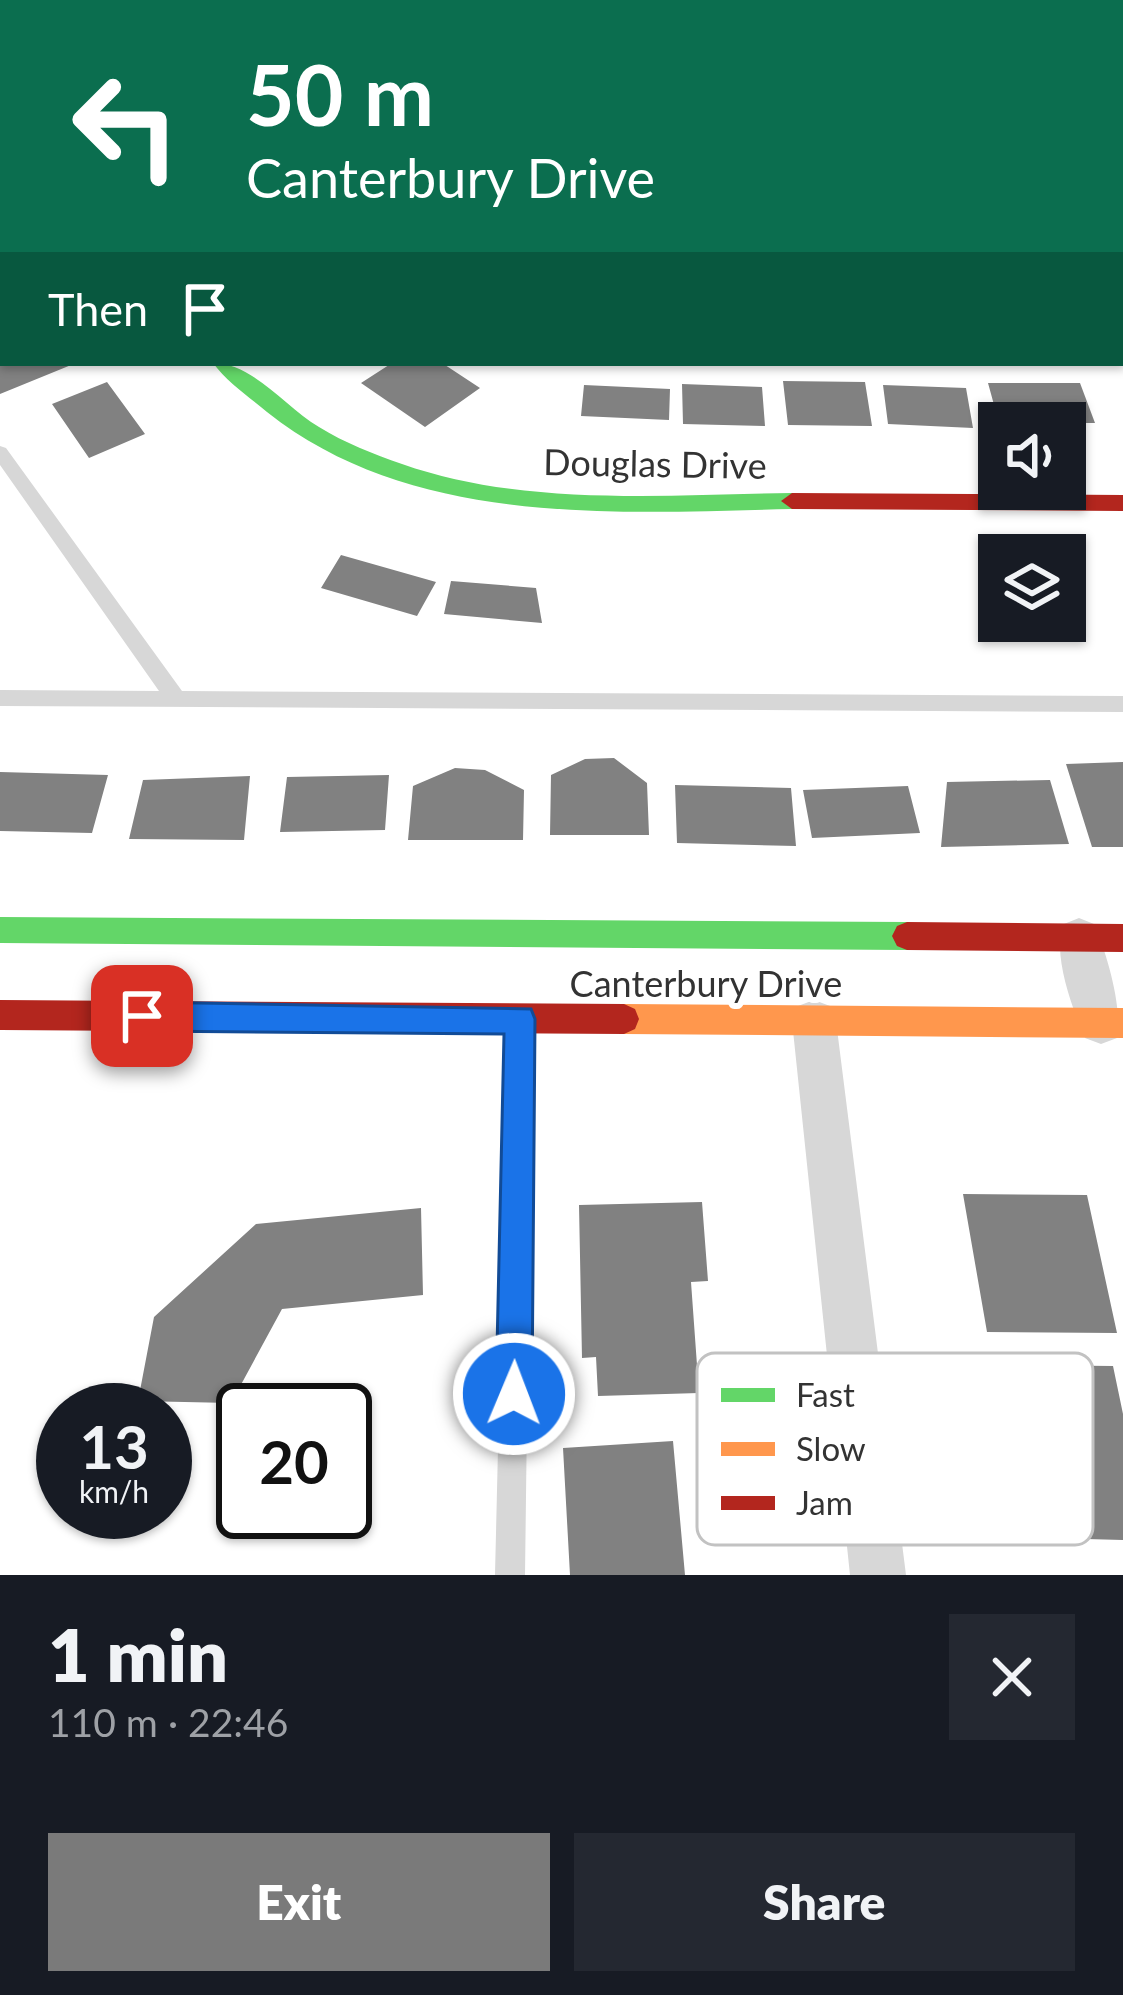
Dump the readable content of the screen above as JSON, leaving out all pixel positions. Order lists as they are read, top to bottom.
{
  "streets": {
    "street": ["Douglas Drive", "Canterbury Drive"]
  },
  "legend": ["Fast", "Slow", "Jam"],
  "page": {
    "turn": ["50 m", "Canterbury Drive"],
    "then": "Then",
    "speed": "13 km/h",
    "limit": "20",
    "heading": ["1 min", "110 m · 22:46"],
    "buttons": ["Exit", "Share"]
  }
}
